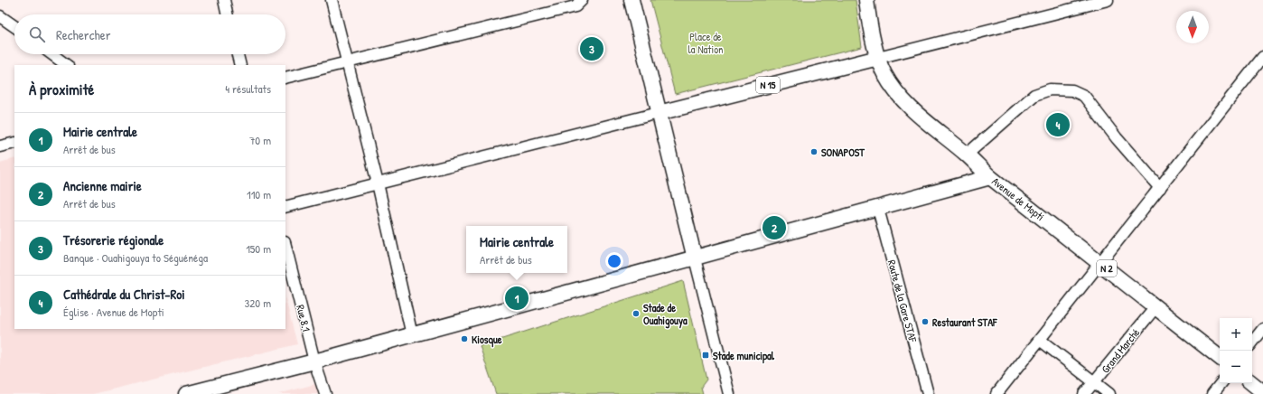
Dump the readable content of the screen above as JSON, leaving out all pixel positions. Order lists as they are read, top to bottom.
{
  "streets": {
    "main road": ["N 15", "Avenue de Mopti", "N 2"],
    "street": ["Route de la Gare STAF", "Rue 8.1", "Grand Marché"]
  },
  "crossings": [
    ["N 15", "Avenue de Mopti"],
    ["Avenue de Mopti", "Grand Marché"]
  ],
  "parks": ["Place de la Nation"],
  "places": {
    "other": [
      "SONAPOST",
      "Stade de Ouahigouya",
      "Restaurant STAF",
      "Kiosque"
    ],
    "transit": ["Stade municipal"]
  },
  "north": "bottom",
  "page": {
    "search": "Rechercher",
    "pins": [
      "3",
      "4",
      "2",
      "1"
    ],
    "heading": ["À proximité", "4 résultats"],
    "list": [
      {
        "mark": "1",
        "name": "Mairie centrale",
        "note": "Arrêt de bus",
        "value": "70 m"
      },
      {
        "mark": "2",
        "name": "Ancienne mairie",
        "note": "Arrêt de bus",
        "value": "110 m"
      },
      {
        "mark": "3",
        "name": "Trésorerie régionale",
        "note": "Banque · Ouahigouya to Séguénéga",
        "value": "150 m"
      },
      {
        "mark": "4",
        "name": "Cathédrale du Christ-Roi",
        "note": "Église · Avenue de Mopti",
        "value": "320 m"
      }
    ],
    "popup": ["Mairie centrale", "Arrêt de bus"],
    "map_buttons": ["+", "−"]
  }
}
